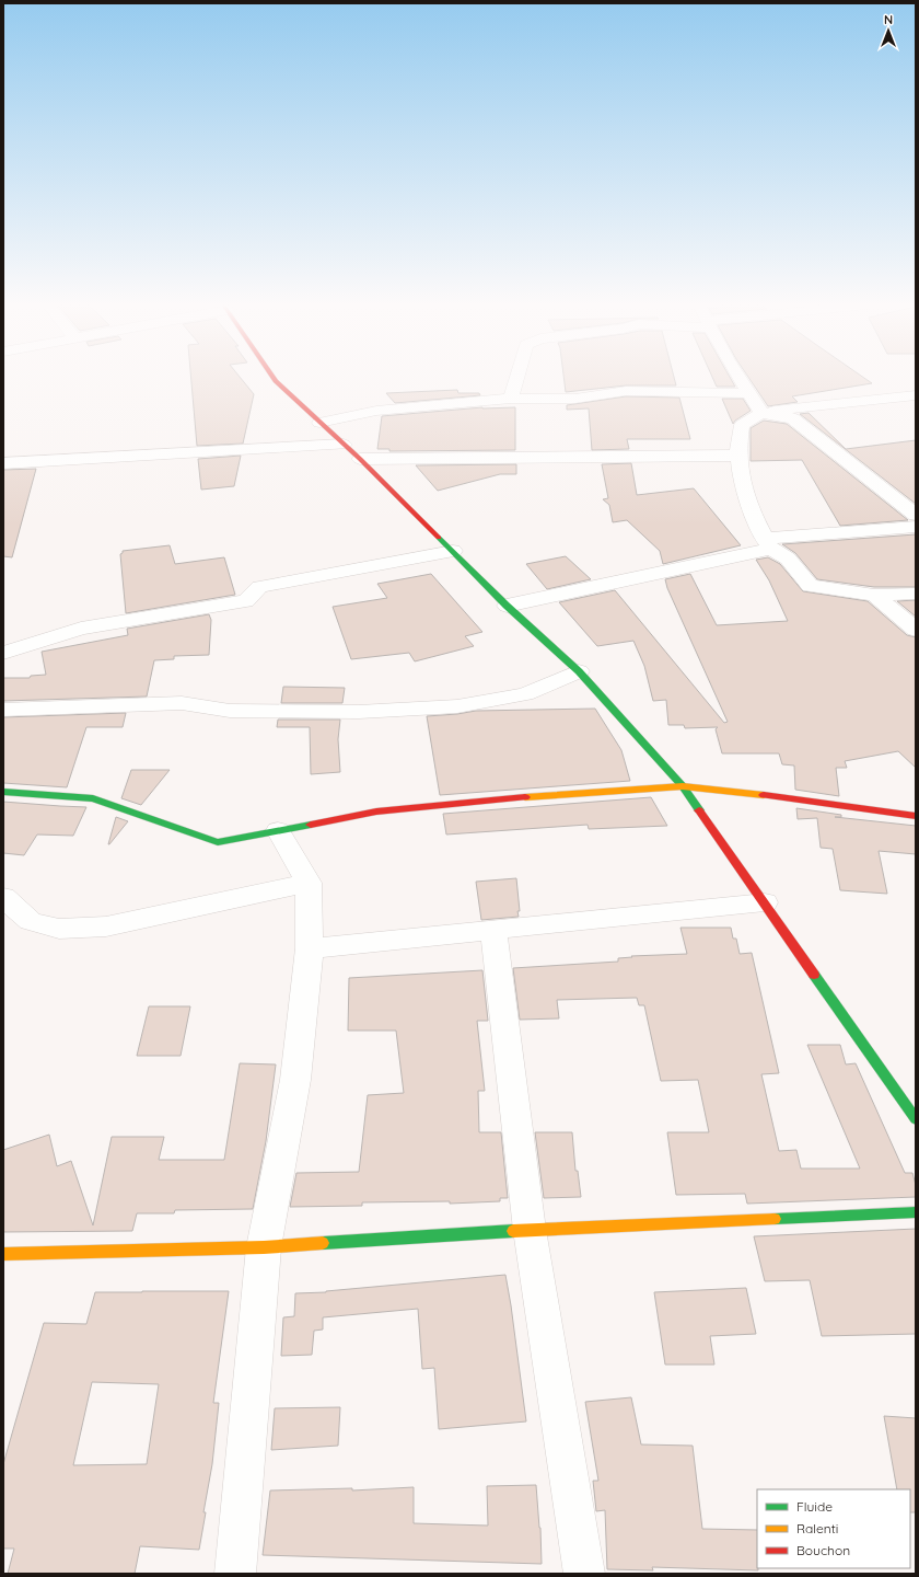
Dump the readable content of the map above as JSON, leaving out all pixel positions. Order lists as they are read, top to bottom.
{
  "legend": ["Fluide", "Ralenti", "Bouchon"],
  "north": "top"
}
